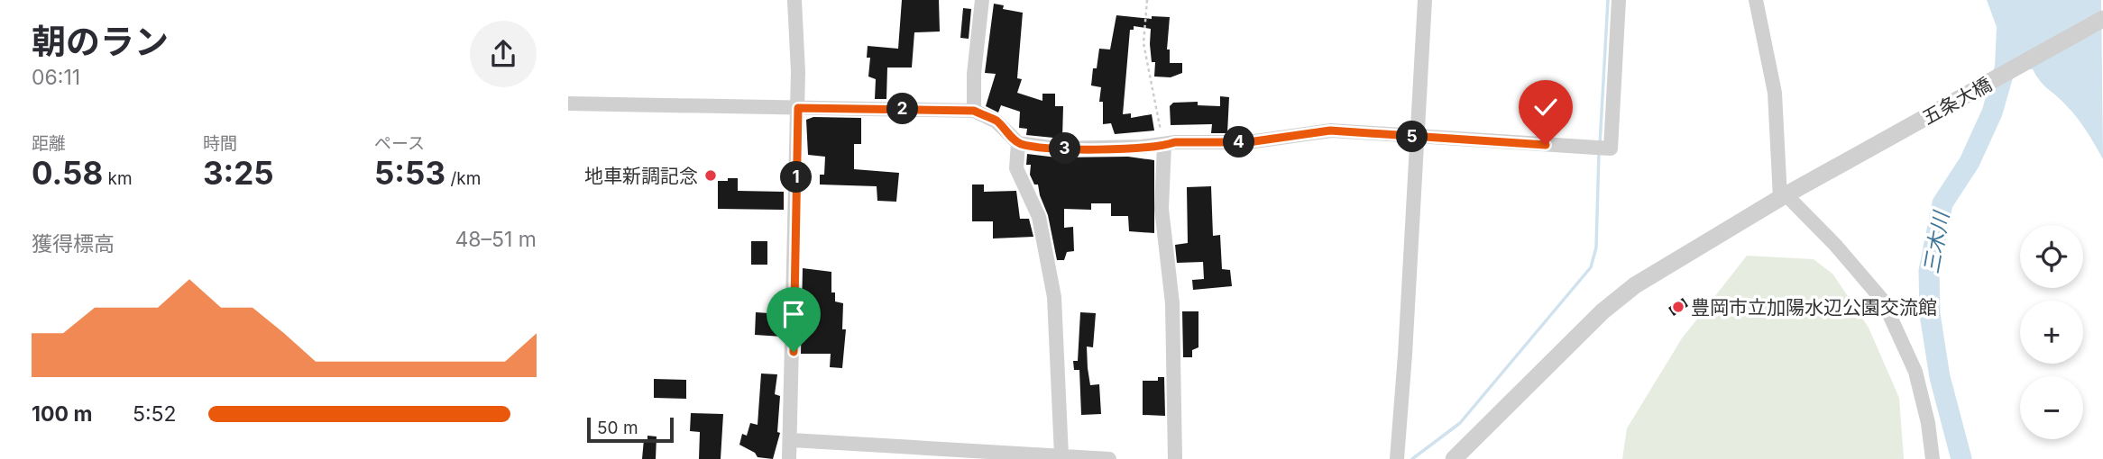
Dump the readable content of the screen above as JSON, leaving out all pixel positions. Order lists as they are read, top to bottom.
{
  "streets": {
    "street": ["五条大橋"]
  },
  "water": ["三木川"],
  "places": ["地車新調記念", "豊岡市立加陽水辺公園交流館"],
  "scale_bar": "50 m",
  "page": {
    "heading": ["朝のラン", "06:11"],
    "pins": [
      "2",
      "5",
      "4",
      "3",
      "1"
    ],
    "stats": [
      ["距離", "0.58 km"],
      ["時間", "3:25"],
      ["ペース", "5:53 /km"]
    ],
    "chart": ["獲得標高", "48–51 m"],
    "map_buttons": ["+", "−"],
    "list": [
      {
        "name": "100 m",
        "note": "5:52"
      }
    ],
    "scale": "50 m"
  }
}
